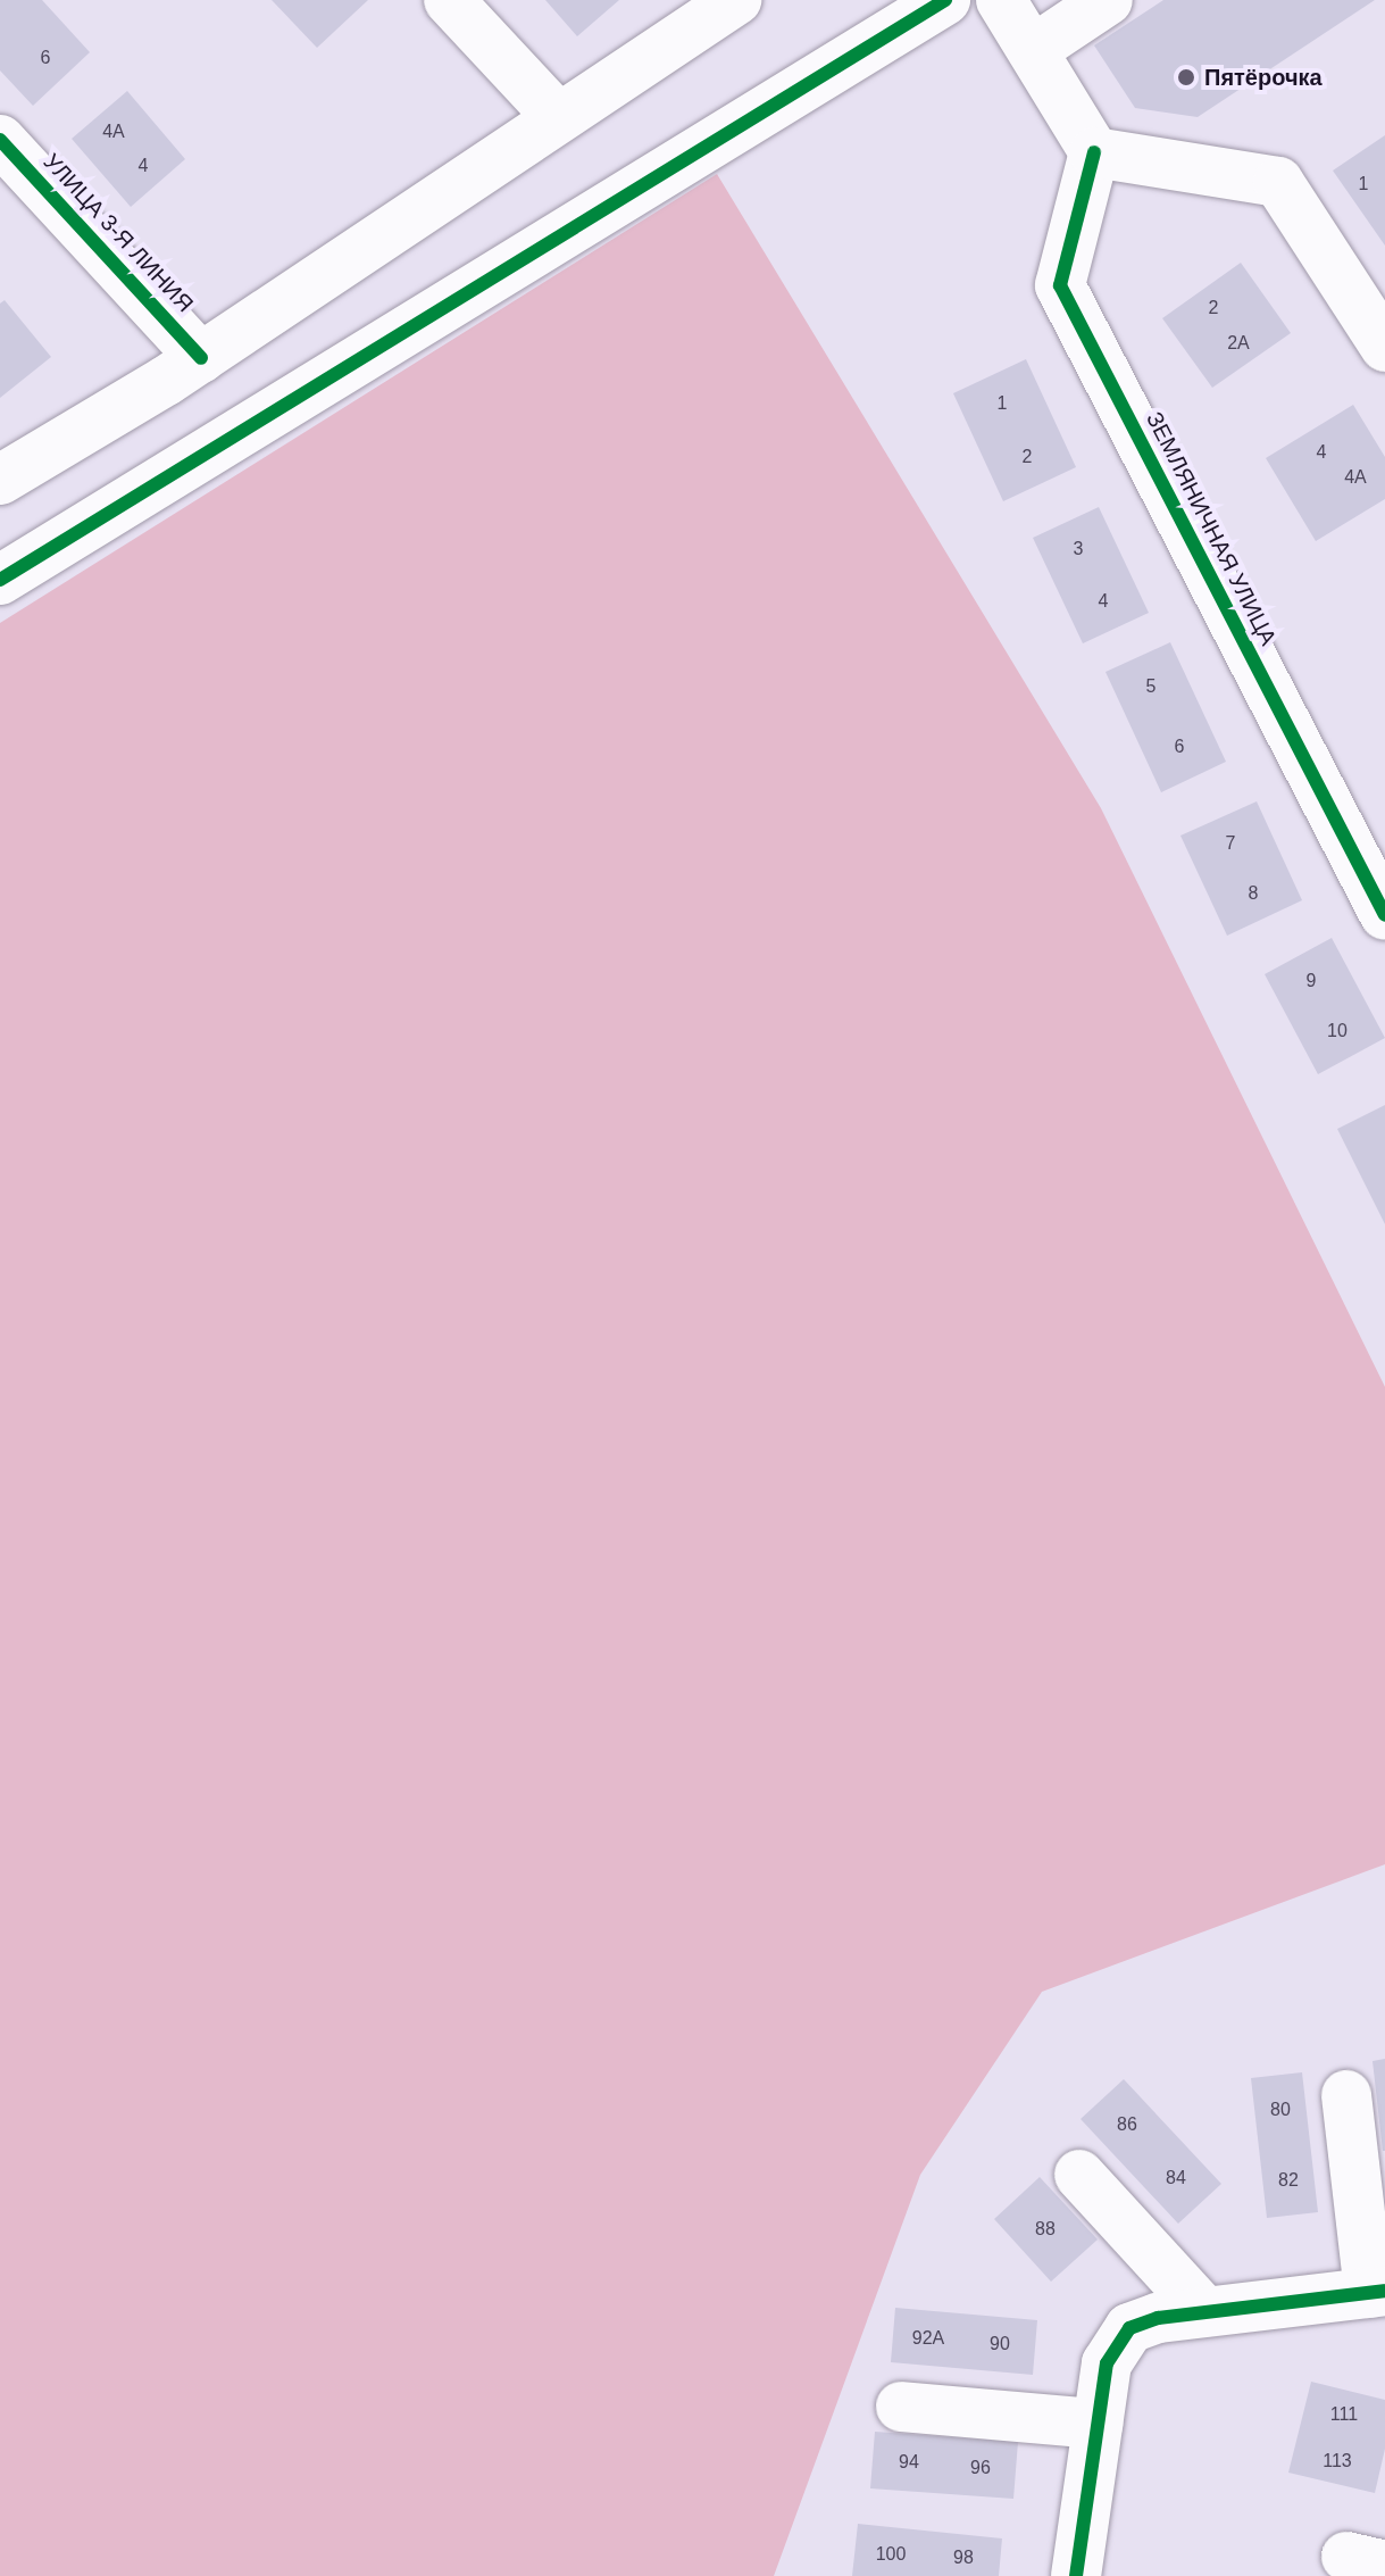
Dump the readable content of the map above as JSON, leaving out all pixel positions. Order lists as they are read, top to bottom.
{
  "streets": {
    "street": ["УЛИЦА 3-Я ЛИНИЯ", "ЗЕМЛЯНИЧНАЯ УЛИЦА"]
  },
  "places": ["Пятёрочка"],
  "house_numbers": [
    "6",
    "4А",
    "4",
    "1",
    "2",
    "2А",
    "1",
    "4",
    "2",
    "4А",
    "3",
    "4",
    "5",
    "6",
    "7",
    "8",
    "9",
    "10",
    "80",
    "86",
    "84",
    "82",
    "88",
    "92А",
    "90",
    "111",
    "113",
    "94",
    "96",
    "100",
    "98"
  ]
}
